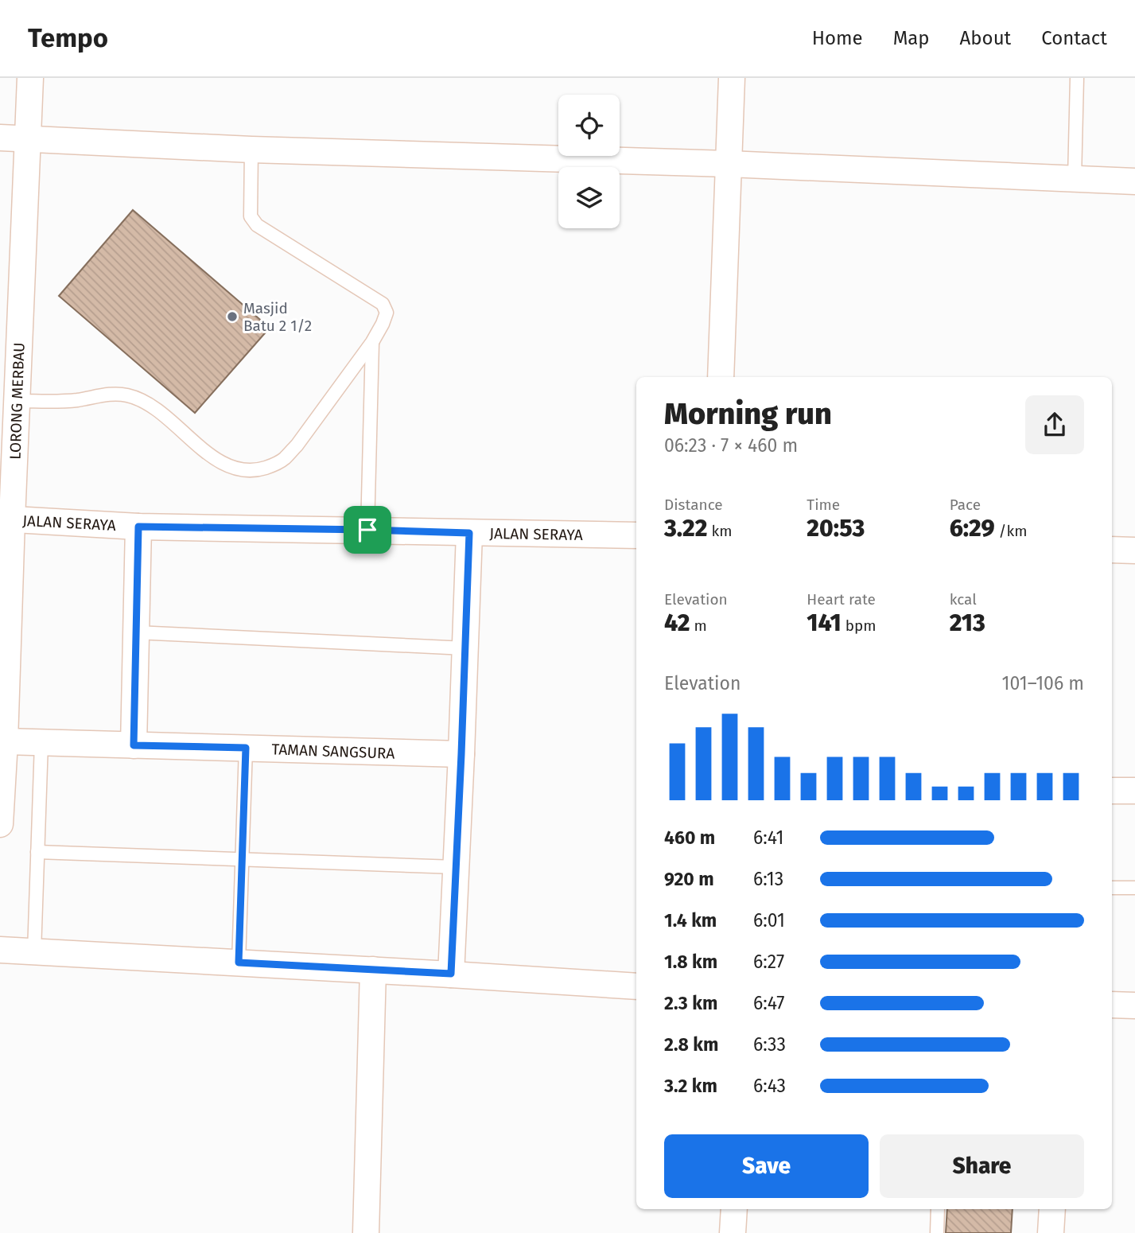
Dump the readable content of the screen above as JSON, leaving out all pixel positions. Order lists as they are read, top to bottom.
{
  "streets": {
    "street": ["LORONG MERBAU", "JALAN SERAYA", "TAMAN SANGSURA"]
  },
  "crossings": [
    ["LORONG MERBAU", "JALAN SERAYA"],
    ["LORONG MERBAU", "TAMAN SANGSURA"]
  ],
  "places": ["Masjid Batu 2 1/2"],
  "page": {
    "header": "Tempo",
    "nav": [
      "Home",
      "Map",
      "About",
      "Contact"
    ],
    "heading": ["Morning run", "06:23 · 7 × 460 m"],
    "stats": [
      ["Distance", "3.22 km"],
      ["Time", "20:53"],
      ["Pace", "6:29 /km"],
      ["Elevation", "42 m"],
      ["Heart rate", "141 bpm"],
      ["kcal", "213"]
    ],
    "chart": ["Elevation", "101–106 m"],
    "list": [
      {
        "name": "460 m",
        "note": "6:41"
      },
      {
        "name": "920 m",
        "note": "6:13"
      },
      {
        "name": "1.4 km",
        "note": "6:01"
      },
      {
        "name": "1.8 km",
        "note": "6:27"
      },
      {
        "name": "2.3 km",
        "note": "6:47"
      },
      {
        "name": "2.8 km",
        "note": "6:33"
      },
      {
        "name": "3.2 km",
        "note": "6:43"
      }
    ],
    "buttons": ["Save", "Share"]
  }
}
